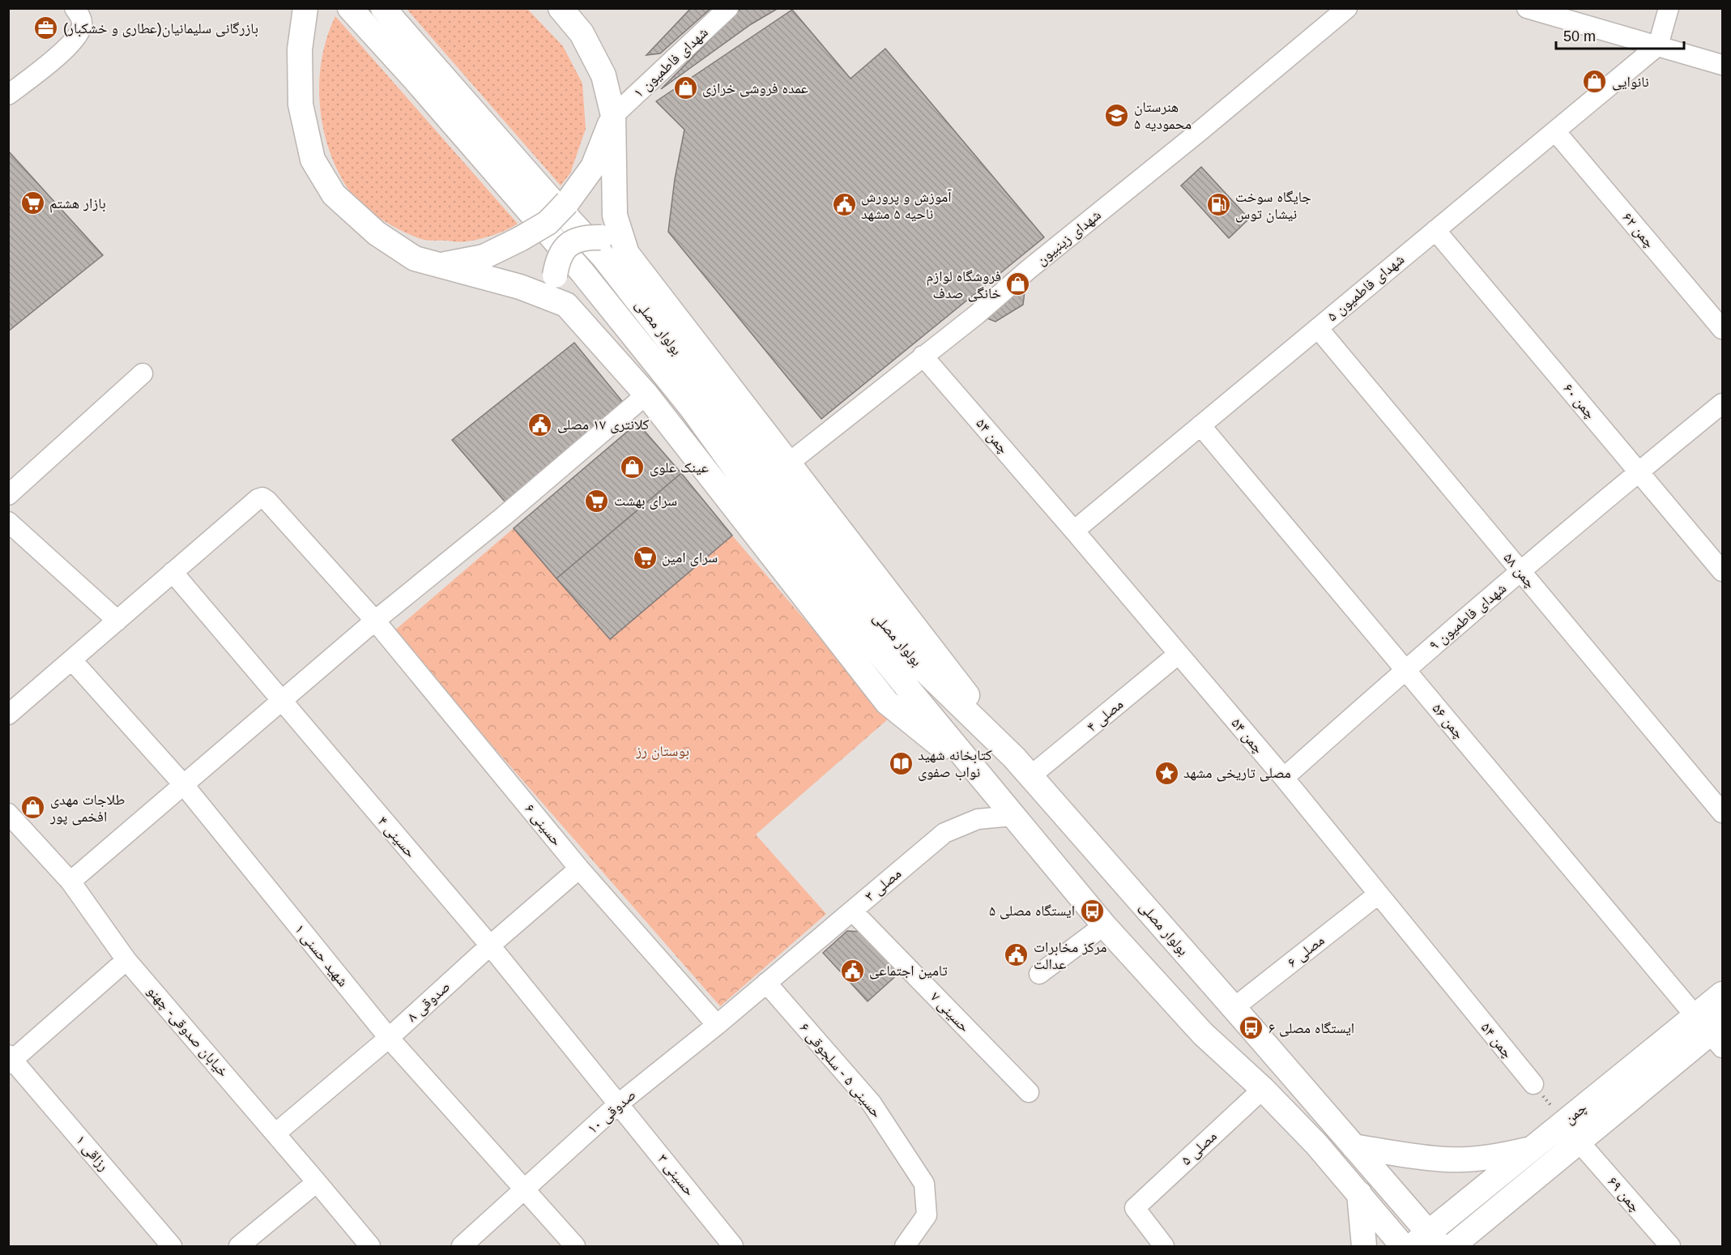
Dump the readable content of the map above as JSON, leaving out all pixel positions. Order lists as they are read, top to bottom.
{
  "streets": {
    "main road": ["بولوار مصلی", "چمن"],
    "street": [
      "شهدای فاطمیون ۱",
      "چمن ۶۲",
      "شهدای زینبیون",
      "شهدای فاطمیون ۵",
      "چمن ۶۰",
      "چمن ۵۴",
      "چمن ۵۸",
      "شهدای فاطمیون ۹",
      "مصلی ۴",
      "چمن ۵۶",
      "حسینی ۶",
      "حسینی ۴",
      "مصلی ۳",
      "مصلی ۶",
      "شهید حسنی ۱",
      "صدوقی ۸",
      "حسینی ۷",
      "خیابان صدوقی- چهنو",
      "حسینی ۵ - سلجوقی ۶",
      "صدوقی ۱۰",
      "مصلی ۵",
      "رزاقی ۱",
      "حسینی ۳",
      "چمن ۶۹"
    ]
  },
  "crossings": [
    ["چمن ۶۲", "شهدای فاطمیون ۵"],
    ["شهدای زینبیون", "چمن ۵۴"],
    ["شهدای فاطمیون ۵", "چمن ۶۰"],
    ["شهدای فاطمیون ۵", "چمن ۵۴"],
    ["شهدای فاطمیون ۵", "چمن ۵۸"],
    ["شهدای فاطمیون ۵", "چمن ۵۶"],
    ["بولوار مصلی", "مصلی ۴"],
    ["بولوار مصلی", "مصلی ۳"],
    ["بولوار مصلی", "مصلی ۶"],
    ["بولوار مصلی", "چمن"],
    ["بولوار مصلی", "مصلی ۵"],
    ["چمن ۶۰", "شهدای فاطمیون ۹"],
    ["چمن ۵۴", "شهدای فاطمیون ۹"],
    ["چمن ۵۴", "مصلی ۴"],
    ["چمن ۵۴", "مصلی ۶"],
    ["چمن ۵۸", "شهدای فاطمیون ۹"],
    ["شهدای فاطمیون ۹", "چمن ۵۶"],
    ["چمن ۵۶", "چمن"],
    ["حسینی ۶", "حسینی ۴"],
    ["حسینی ۶", "صدوقی ۸"],
    ["حسینی ۶", "صدوقی ۱۰"],
    ["حسینی ۴", "صدوقی ۸"],
    ["حسینی ۴", "صدوقی ۱۰"],
    ["حسینی ۴", "حسینی ۳"],
    ["مصلی ۳", "حسینی ۷"],
    ["مصلی ۳", "حسینی ۵ - سلجوقی ۶"],
    ["مصلی ۳", "صدوقی ۱۰"],
    ["شهید حسنی ۱", "صدوقی ۸"],
    ["شهید حسنی ۱", "صدوقی ۱۰"],
    ["صدوقی ۸", "خیابان صدوقی- چهنو"],
    ["حسینی ۵ - سلجوقی ۶", "صدوقی ۱۰"],
    ["صدوقی ۱۰", "حسینی ۳"],
    ["چمن", "چمن ۶۹"]
  ],
  "parks": ["بوستان رز"],
  "places": {
    "office": ["بازرگانی سلیمانیان(عطاری و خشکبار)"],
    "shop": [
      "نانوایی",
      "عمده فروشی خرازی",
      "فروشگاه لوازم خانگی صدف",
      "عینک علوی",
      "طلاجات مهدی افخمی پور"
    ],
    "school or university": ["هنرستان محمودیه ۵"],
    "supermarket": ["بازار هشتم", "سرای بهشت", "سرای امین"],
    "public building": [
      "آموزش و پرورش ناحیه ۵ مشهد",
      "کلانتری ۱۷ مصلی",
      "مرکز مخابرات عدالت",
      "تامین اجتماعی"
    ],
    "fuel station": ["جایگاه سوخت نیشان توس"],
    "library": ["کتابخانه شهید نواب صفوی"],
    "place": ["مصلی تاریخی مشهد"],
    "bus stop": ["ایستگاه مصلی ۵", "ایستگاه مصلی ۶"]
  },
  "scale_bar": "50 m"
}
